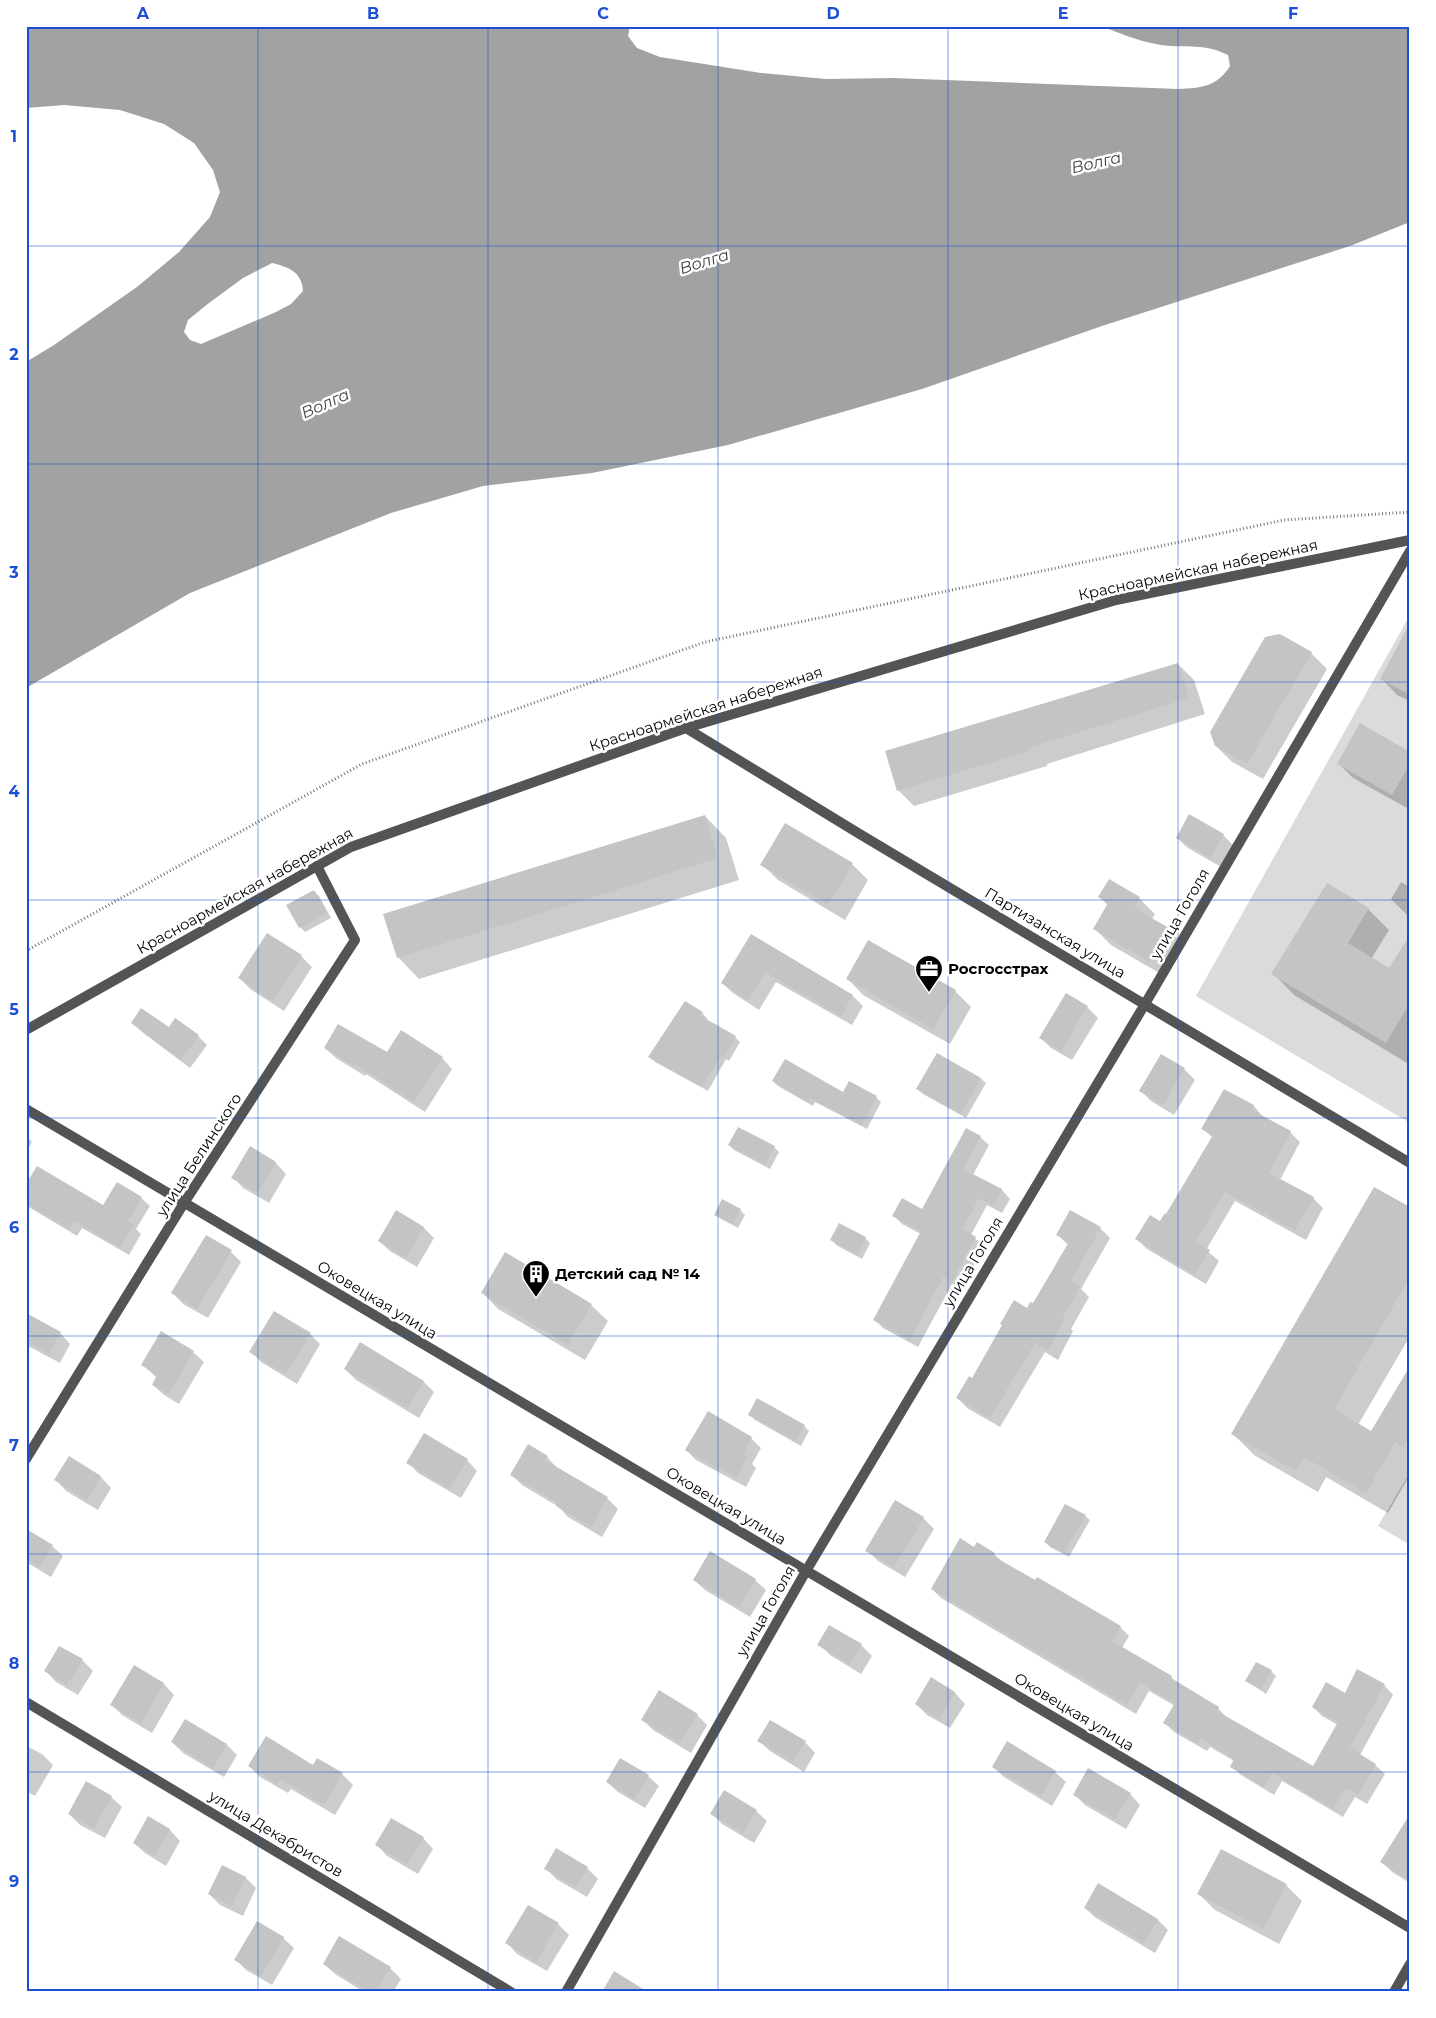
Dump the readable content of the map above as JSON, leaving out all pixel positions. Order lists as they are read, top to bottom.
{
  "streets": {
    "street": [
      "Красноармейская набережная",
      "улица Гоголя",
      "Партизанская улица",
      "улица Белинского",
      "Оковецкая улица",
      "улица Декабристов"
    ]
  },
  "crossings": [
    ["Красноармейская набережная", "Партизанская улица"],
    ["Красноармейская набережная", "улица Белинского"],
    ["улица Гоголя", "Партизанская улица"],
    ["улица Гоголя", "Оковецкая улица"],
    ["улица Белинского", "Оковецкая улица"]
  ],
  "water": ["Волга"],
  "places": {
    "office": ["Росгосстрах"],
    "building": ["Детский сад № 14"]
  },
  "grid": {
    "columns": [
      "A",
      "B",
      "C",
      "D",
      "E",
      "F"
    ],
    "rows": [
      "1",
      "2",
      "3",
      "4",
      "5",
      "6",
      "7",
      "8",
      "9"
    ]
  }
}
